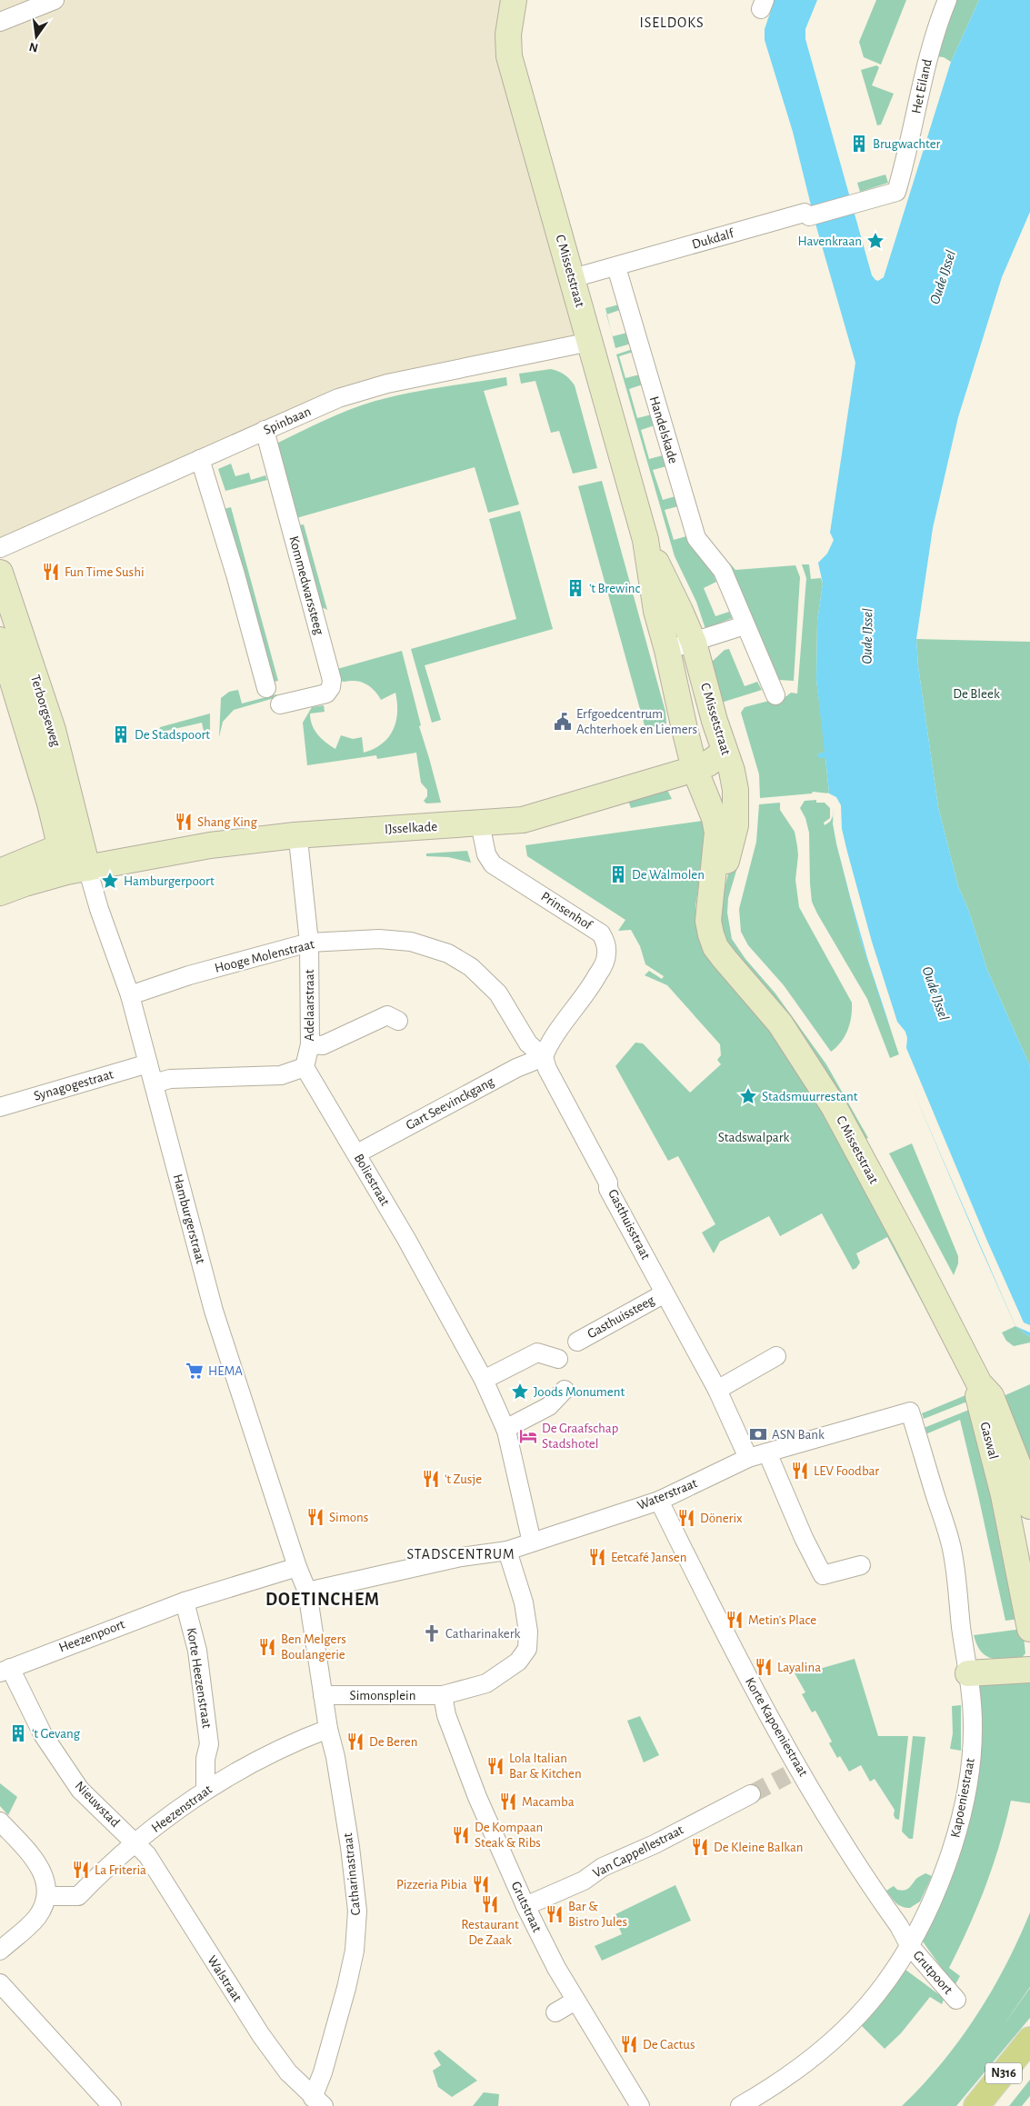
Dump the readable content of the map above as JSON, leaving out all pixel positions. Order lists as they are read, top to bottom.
{
  "streets": {
    "main road": ["N316"],
    "street": [
      "Het Eiland",
      "Dukdalf",
      "C Missetstraat",
      "Spinbaan",
      "Handelskade",
      "Kommedwarssteeg",
      "Terborgseweg",
      "IJsselkade",
      "Prinsenhof",
      "Hooge Molenstraat",
      "Adelaarstraat",
      "Synagogestraat",
      "Gart Seevinckgang",
      "Boliestraat",
      "Hamburgerstraat",
      "Gasthuisstraat",
      "Gasthuissteeg",
      "Gaswal",
      "Waterstraat",
      "Heezenpoort",
      "Korte Heezenstraat",
      "Simonsplein",
      "Korte Kapoeniestraat",
      "Kapoeniestraat",
      "Nieuwstad",
      "Heezenstraat",
      "Van Cappellestraat",
      "Catharinastraat",
      "Grutstraat",
      "Grutpoort",
      "Walstraat"
    ]
  },
  "crossings": [
    ["Het Eiland", "Dukdalf"],
    ["Dukdalf", "Handelskade"],
    ["C Missetstraat", "Spinbaan"],
    ["C Missetstraat", "IJsselkade"],
    ["C Missetstraat", "Gaswal"],
    ["Spinbaan", "Kommedwarssteeg"],
    ["Terborgseweg", "IJsselkade"],
    ["Terborgseweg", "Hamburgerstraat"],
    ["IJsselkade", "Prinsenhof"],
    ["IJsselkade", "Adelaarstraat"],
    ["IJsselkade", "Hamburgerstraat"],
    ["Prinsenhof", "Hooge Molenstraat"],
    ["Prinsenhof", "Gart Seevinckgang"],
    ["Prinsenhof", "Gasthuisstraat"],
    ["Hooge Molenstraat", "Adelaarstraat"],
    ["Hooge Molenstraat", "Gart Seevinckgang"],
    ["Hooge Molenstraat", "Hamburgerstraat"],
    ["Hooge Molenstraat", "Gasthuisstraat"],
    ["Adelaarstraat", "Boliestraat"],
    ["Synagogestraat", "Hamburgerstraat"],
    ["Gart Seevinckgang", "Boliestraat"],
    ["Gart Seevinckgang", "Gasthuisstraat"],
    ["Gasthuisstraat", "Gasthuissteeg"],
    ["Gasthuisstraat", "Waterstraat"],
    ["Waterstraat", "Korte Kapoeniestraat"],
    ["Waterstraat", "Kapoeniestraat"],
    ["Heezenpoort", "Korte Heezenstraat"],
    ["Heezenpoort", "Nieuwstad"],
    ["Korte Heezenstraat", "Heezenstraat"],
    ["Simonsplein", "Grutstraat"],
    ["Korte Kapoeniestraat", "Kapoeniestraat"],
    ["Korte Kapoeniestraat", "Grutpoort"],
    ["Kapoeniestraat", "Grutpoort"],
    ["Nieuwstad", "Heezenstraat"],
    ["Nieuwstad", "Walstraat"],
    ["Heezenstraat", "Catharinastraat"],
    ["Heezenstraat", "Walstraat"],
    ["Van Cappellestraat", "Grutstraat"],
    ["Catharinastraat", "Walstraat"]
  ],
  "districts": ["ISELDOKS", "STADSCENTRUM", "DOETINCHEM"],
  "water": ["Oude IJssel"],
  "parks": ["De Bleek", "Stadswalpark"],
  "places": {
    "building": [
      "Brugwachter",
      "'t Brewinc",
      "De Stadspoort",
      "De Walmolen",
      "'t Gevang"
    ],
    "place": [
      "Havenkraan",
      "Hamburgerpoort",
      "Stadsmuurrestant",
      "Joods Monument"
    ],
    "restaurant": [
      "Fun Time Sushi",
      "Shang King",
      "LEV Foodbar",
      "'t Zusje",
      "Simons",
      "Dönerix",
      "Eetcafé Jansen",
      "Metin's Place",
      "Ben Melgers Boulangerie",
      "Layalina",
      "De Beren",
      "Lola Italian Bar & Kitchen",
      "Macamba",
      "De Kompaan Steak & Ribs",
      "De Kleine Balkan",
      "La Friteria",
      "Pizzeria Pibia",
      "Restaurant De Zaak",
      "Bar & Bistro Jules",
      "De Cactus"
    ],
    "public building": ["Erfgoedcentrum Achterhoek en Liemers"],
    "supermarket": ["HEMA"],
    "bank": ["ASN Bank"],
    "hotel": ["De Graafschap Stadshotel"],
    "church": ["Catharinakerk"]
  },
  "north": "bottom"
}
